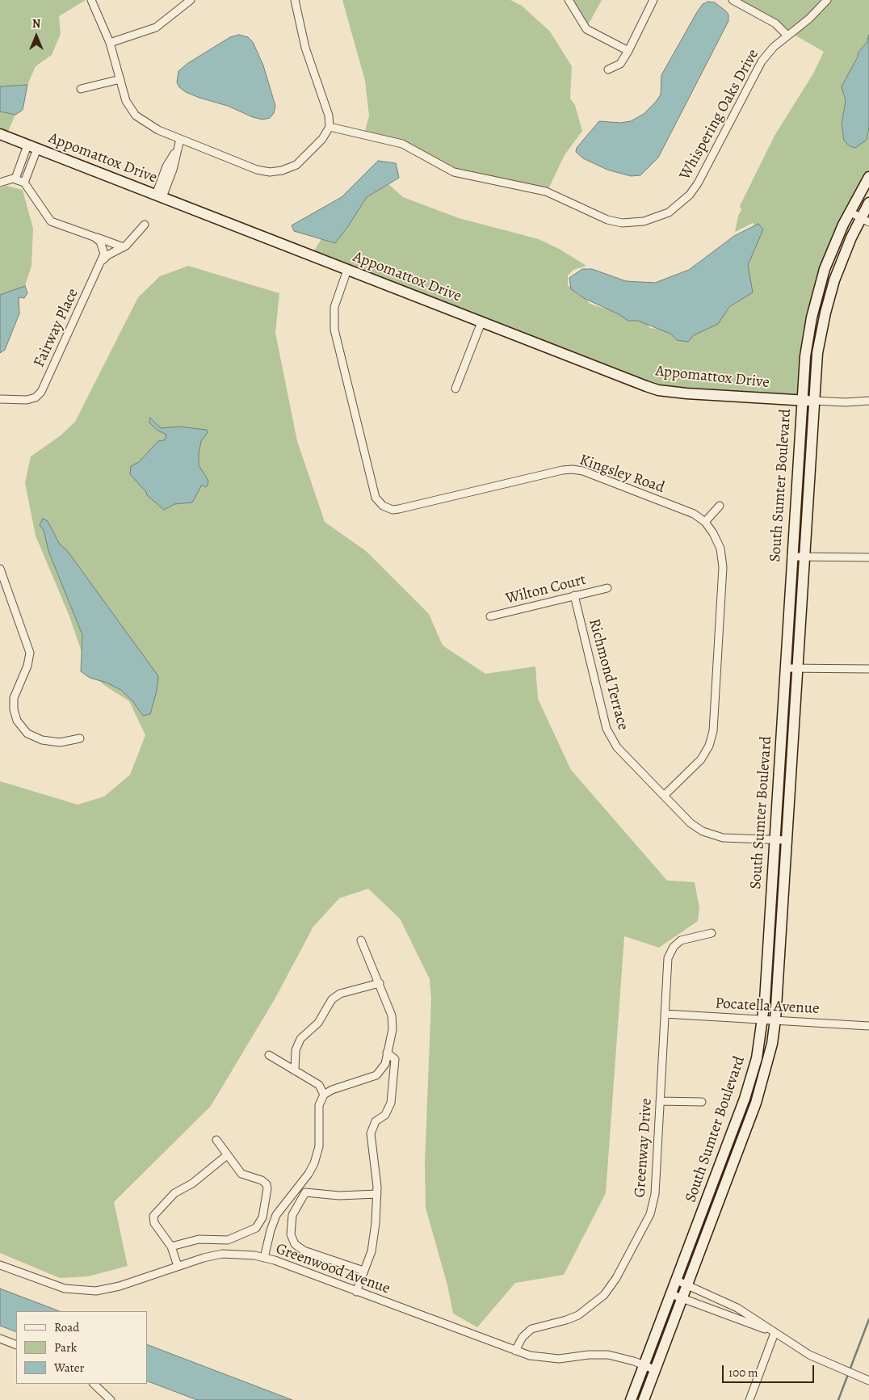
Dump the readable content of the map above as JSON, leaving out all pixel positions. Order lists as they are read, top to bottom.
{
  "streets": {
    "main road": ["Appomattox Drive", "South Sumter Boulevard"],
    "street": [
      "Whispering Oaks Drive",
      "Fairway Place",
      "Kingsley Road",
      "Wilton Court",
      "Richmond Terrace",
      "Pocatella Avenue",
      "Greenway Drive",
      "Greenwood Avenue"
    ]
  },
  "crossings": [
    ["Appomattox Drive", "Kingsley Road"],
    ["Appomattox Drive", "South Sumter Boulevard"],
    ["Kingsley Road", "Richmond Terrace"],
    ["South Sumter Boulevard", "Richmond Terrace"],
    ["South Sumter Boulevard", "Pocatella Avenue"],
    ["South Sumter Boulevard", "Greenwood Avenue"],
    ["Wilton Court", "Richmond Terrace"],
    ["Pocatella Avenue", "Greenway Drive"],
    ["Greenway Drive", "Greenwood Avenue"]
  ],
  "legend": ["Road", "Park", "Water"],
  "scale_bar": "100 m",
  "north": "top"
}
